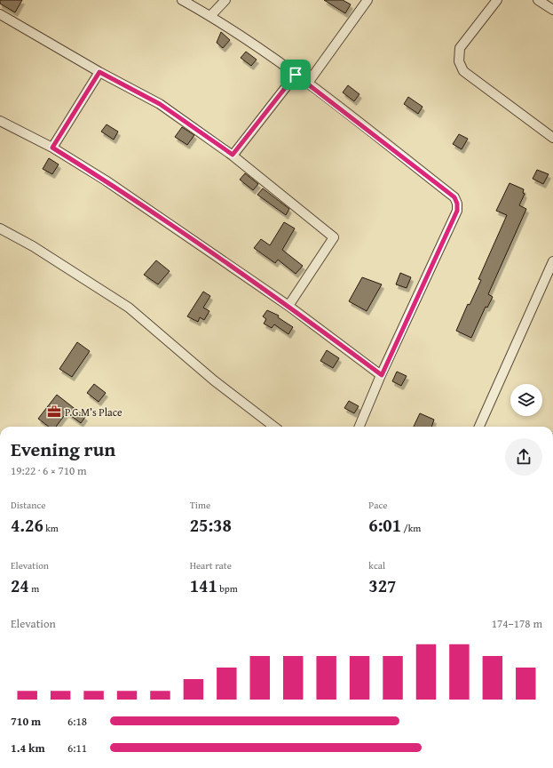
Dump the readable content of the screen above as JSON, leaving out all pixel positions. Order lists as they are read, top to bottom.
{
  "places": {
    "office": ["P.G.M’s Place"]
  },
  "page": {
    "heading": ["Evening run", "19:22 · 6 × 710 m"],
    "stats": [
      ["Distance", "4.26 km"],
      ["Time", "25:38"],
      ["Pace", "6:01 /km"],
      ["Elevation", "24 m"],
      ["Heart rate", "141 bpm"],
      ["kcal", "327"]
    ],
    "chart": ["Elevation", "174–178 m"],
    "list": [
      {
        "name": "710 m",
        "note": "6:18"
      },
      {
        "name": "1.4 km",
        "note": "6:11"
      }
    ]
  }
}
